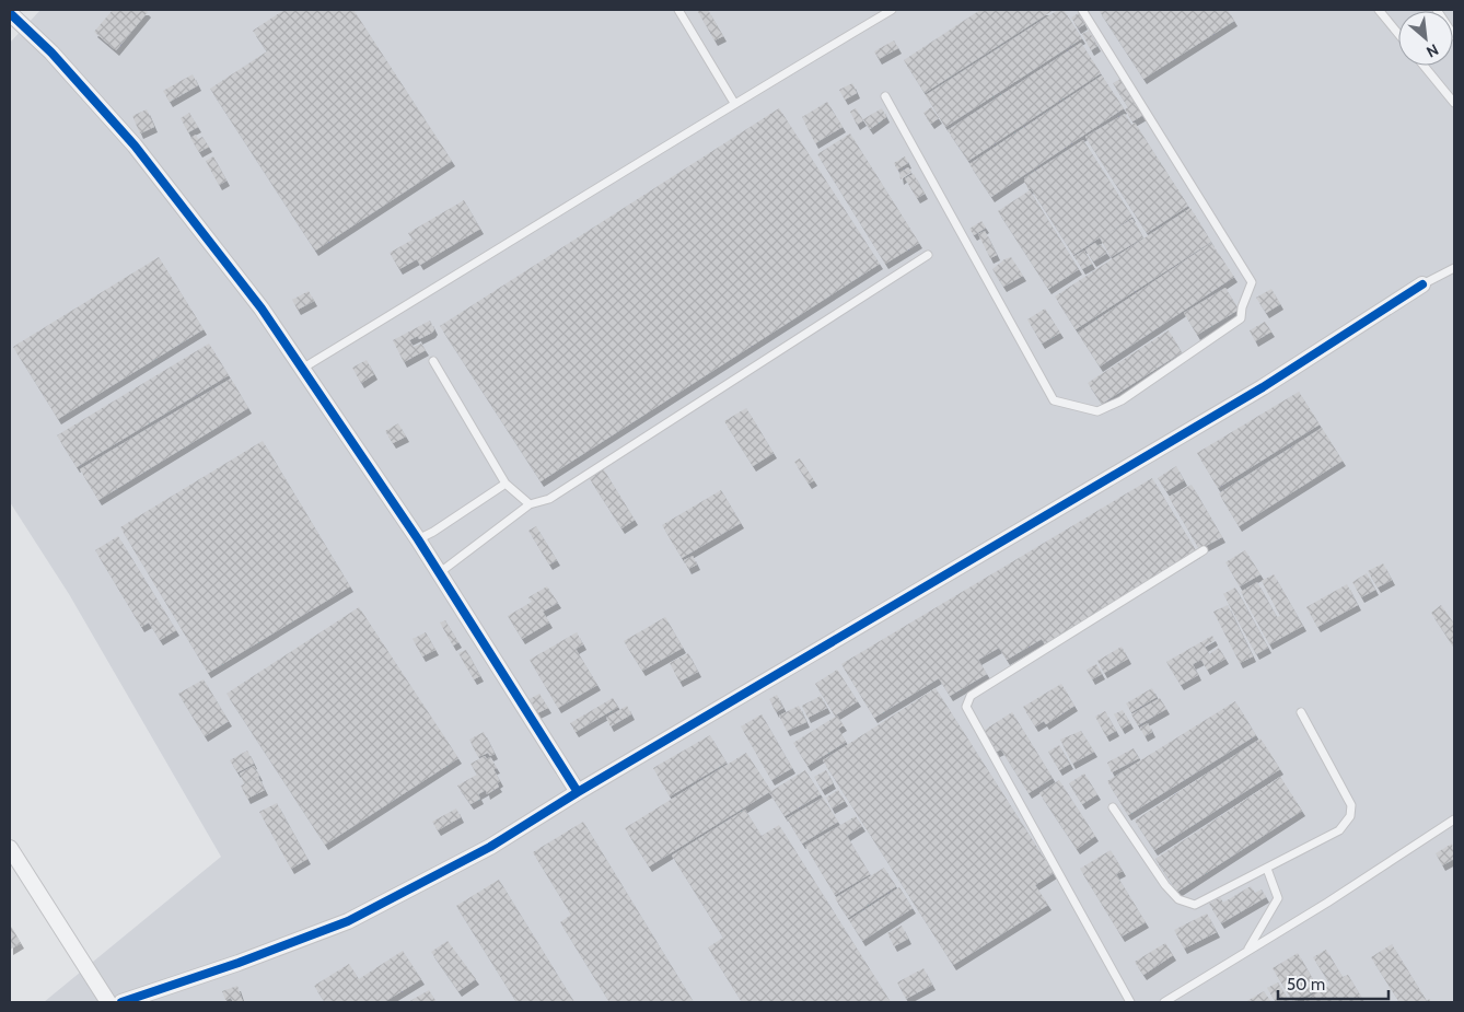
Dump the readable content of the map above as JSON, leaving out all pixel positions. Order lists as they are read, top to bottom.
{
  "scale_bar": "50 m",
  "north": "bottom right"
}
